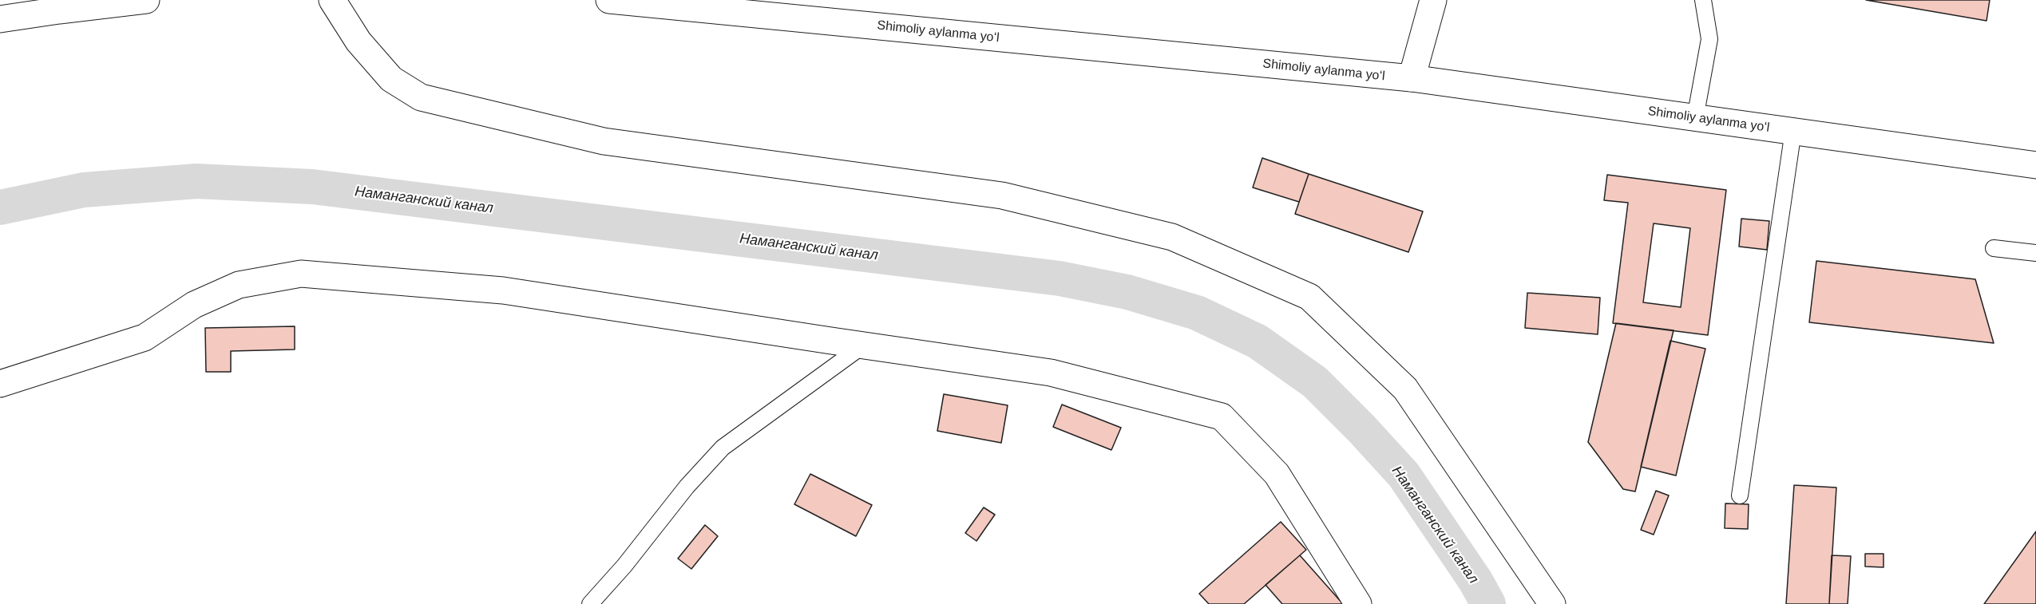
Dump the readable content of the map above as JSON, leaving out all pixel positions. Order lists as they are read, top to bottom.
{
  "streets": {
    "street": ["Shimoliy aylanma yoʻl"]
  },
  "water": ["Наманганский канал"]
}
